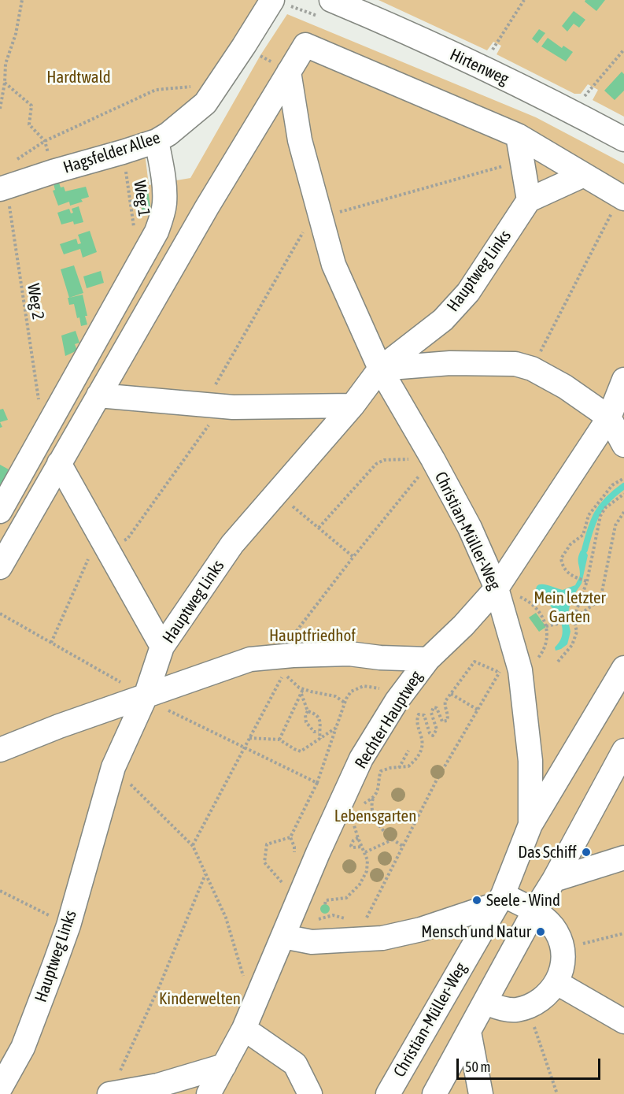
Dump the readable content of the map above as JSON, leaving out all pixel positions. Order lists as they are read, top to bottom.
{
  "streets": {
    "street": [
      "Hirtenweg",
      "Hagsfelder Allee",
      "Hauptweg Links",
      "Christian-Müller-Weg",
      "Rechter Hauptweg"
    ],
    "path": ["Weg 1", "Weg 2"]
  },
  "crossings": [
    ["Hagsfelder Allee", "Weg 2"],
    ["Hauptweg Links", "Christian-Müller-Weg"],
    ["Christian-Müller-Weg", "Rechter Hauptweg"]
  ],
  "parks": [
    "Hardtwald",
    "Mein letzter Garten",
    "Hauptfriedhof",
    "Lebensgarten",
    "Kinderwelten"
  ],
  "places": ["Das Schiff", "Seele - Wind", "Mensch und Natur"],
  "scale_bar": "50 m"
}
